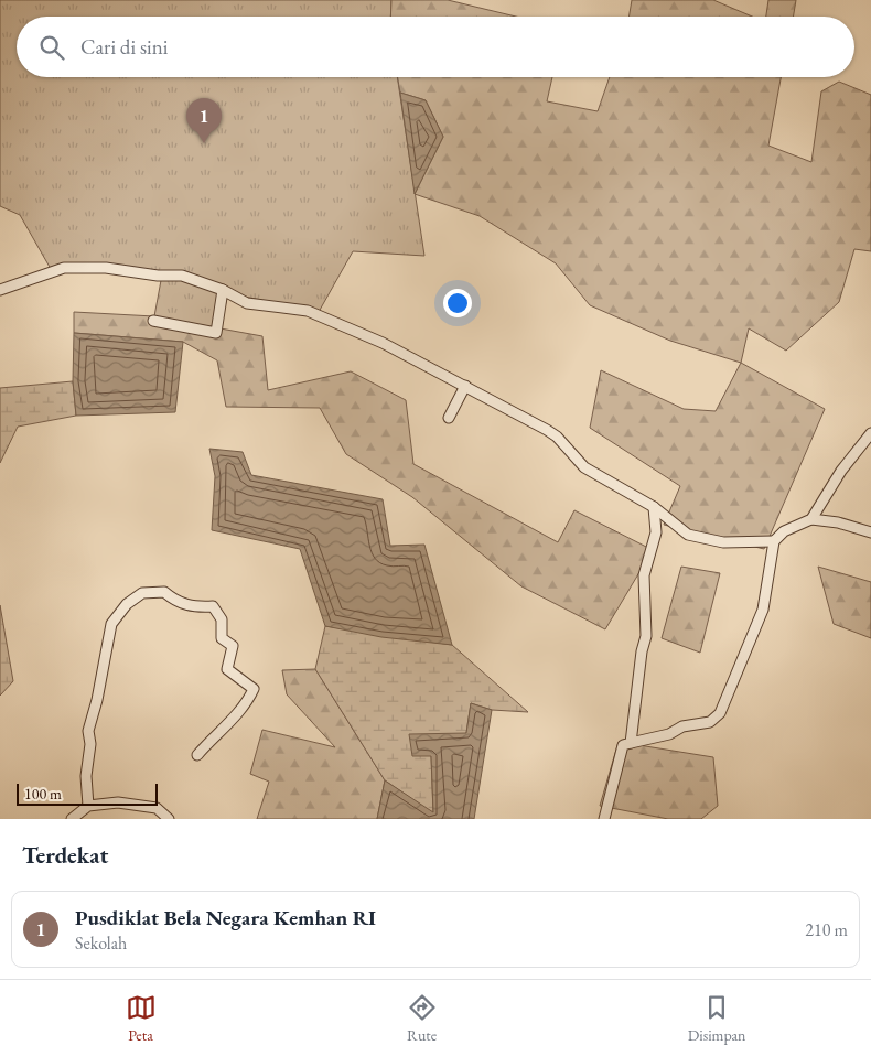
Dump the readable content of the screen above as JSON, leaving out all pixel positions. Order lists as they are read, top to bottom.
{
  "scale_bar": "100 m",
  "page": {
    "search": "Cari di sini",
    "pins": "1",
    "scale": "100 m",
    "heading": "Terdekat",
    "list": [
      {
        "mark": "1",
        "name": "Pusdiklat Bela Negara Kemhan RI",
        "note": "Sekolah",
        "value": "210 m"
      }
    ],
    "nav": ["Peta", "Rute", "Disimpan"]
  }
}
